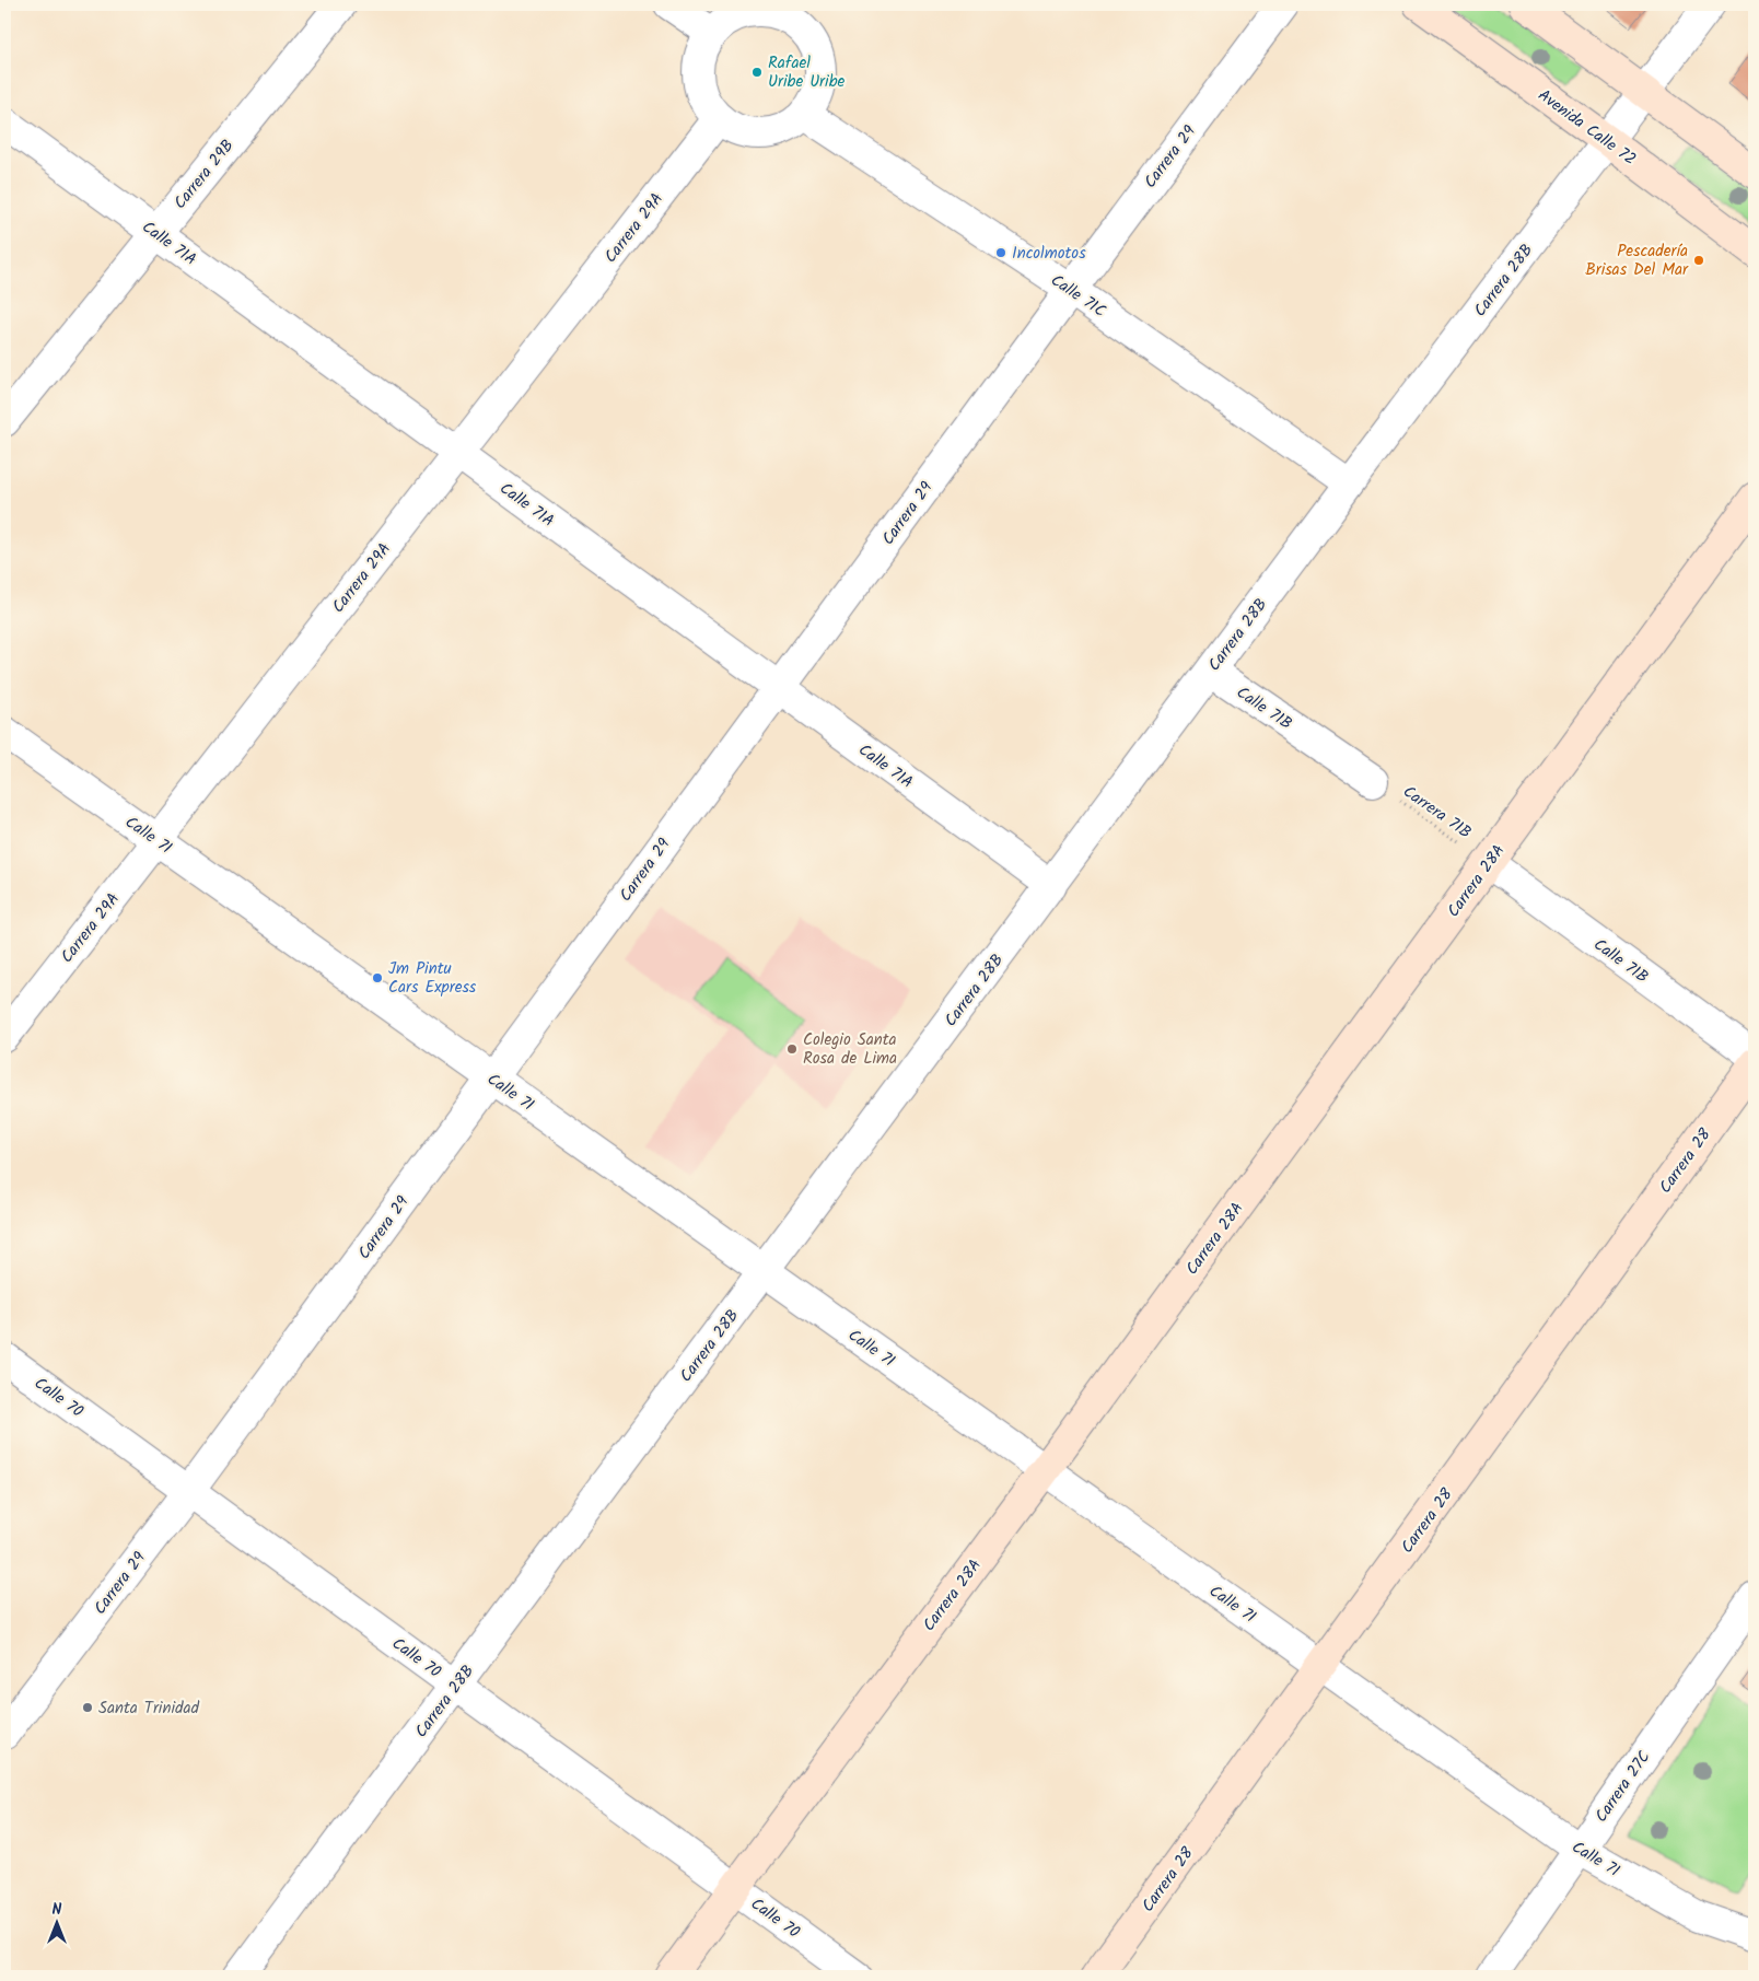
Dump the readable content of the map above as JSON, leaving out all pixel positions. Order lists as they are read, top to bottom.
{
  "streets": {
    "street": [
      "Avenida Calle 72",
      "Carrera 29",
      "Carrera 29B",
      "Carrera 29A",
      "Calle 71A",
      "Carrera 28B",
      "Calle 71C",
      "Calle 71B",
      "Calle 71",
      "Carrera 28A",
      "Carrera 28",
      "Calle 70",
      "Carrera 27C"
    ],
    "path": ["Carrera 71B"]
  },
  "crossings": [
    ["Avenida Calle 72", "Carrera 28B"],
    ["Carrera 29", "Calle 71A"],
    ["Carrera 29", "Calle 71C"],
    ["Carrera 29", "Calle 71"],
    ["Carrera 29", "Calle 70"],
    ["Carrera 29B", "Calle 71A"],
    ["Carrera 29A", "Calle 71A"],
    ["Carrera 29A", "Calle 71C"],
    ["Carrera 29A", "Calle 71"],
    ["Calle 71A", "Carrera 28B"],
    ["Carrera 28B", "Calle 71C"],
    ["Carrera 28B", "Calle 71B"],
    ["Carrera 28B", "Calle 71"],
    ["Carrera 28B", "Calle 70"],
    ["Calle 71B", "Carrera 71B"],
    ["Calle 71B", "Carrera 28A"],
    ["Carrera 71B", "Carrera 28A"],
    ["Calle 71", "Carrera 28A"],
    ["Calle 71", "Carrera 28"],
    ["Calle 71", "Carrera 27C"],
    ["Carrera 28A", "Calle 70"]
  ],
  "places": [
    "Rafael Uribe Uribe",
    "Incolmotos",
    "Pescadería Brisas Del Mar",
    "Jm Pintu Cars Express",
    "Colegio Santa Rosa de Lima",
    "Santa Trinidad"
  ],
  "north": "top"
}
